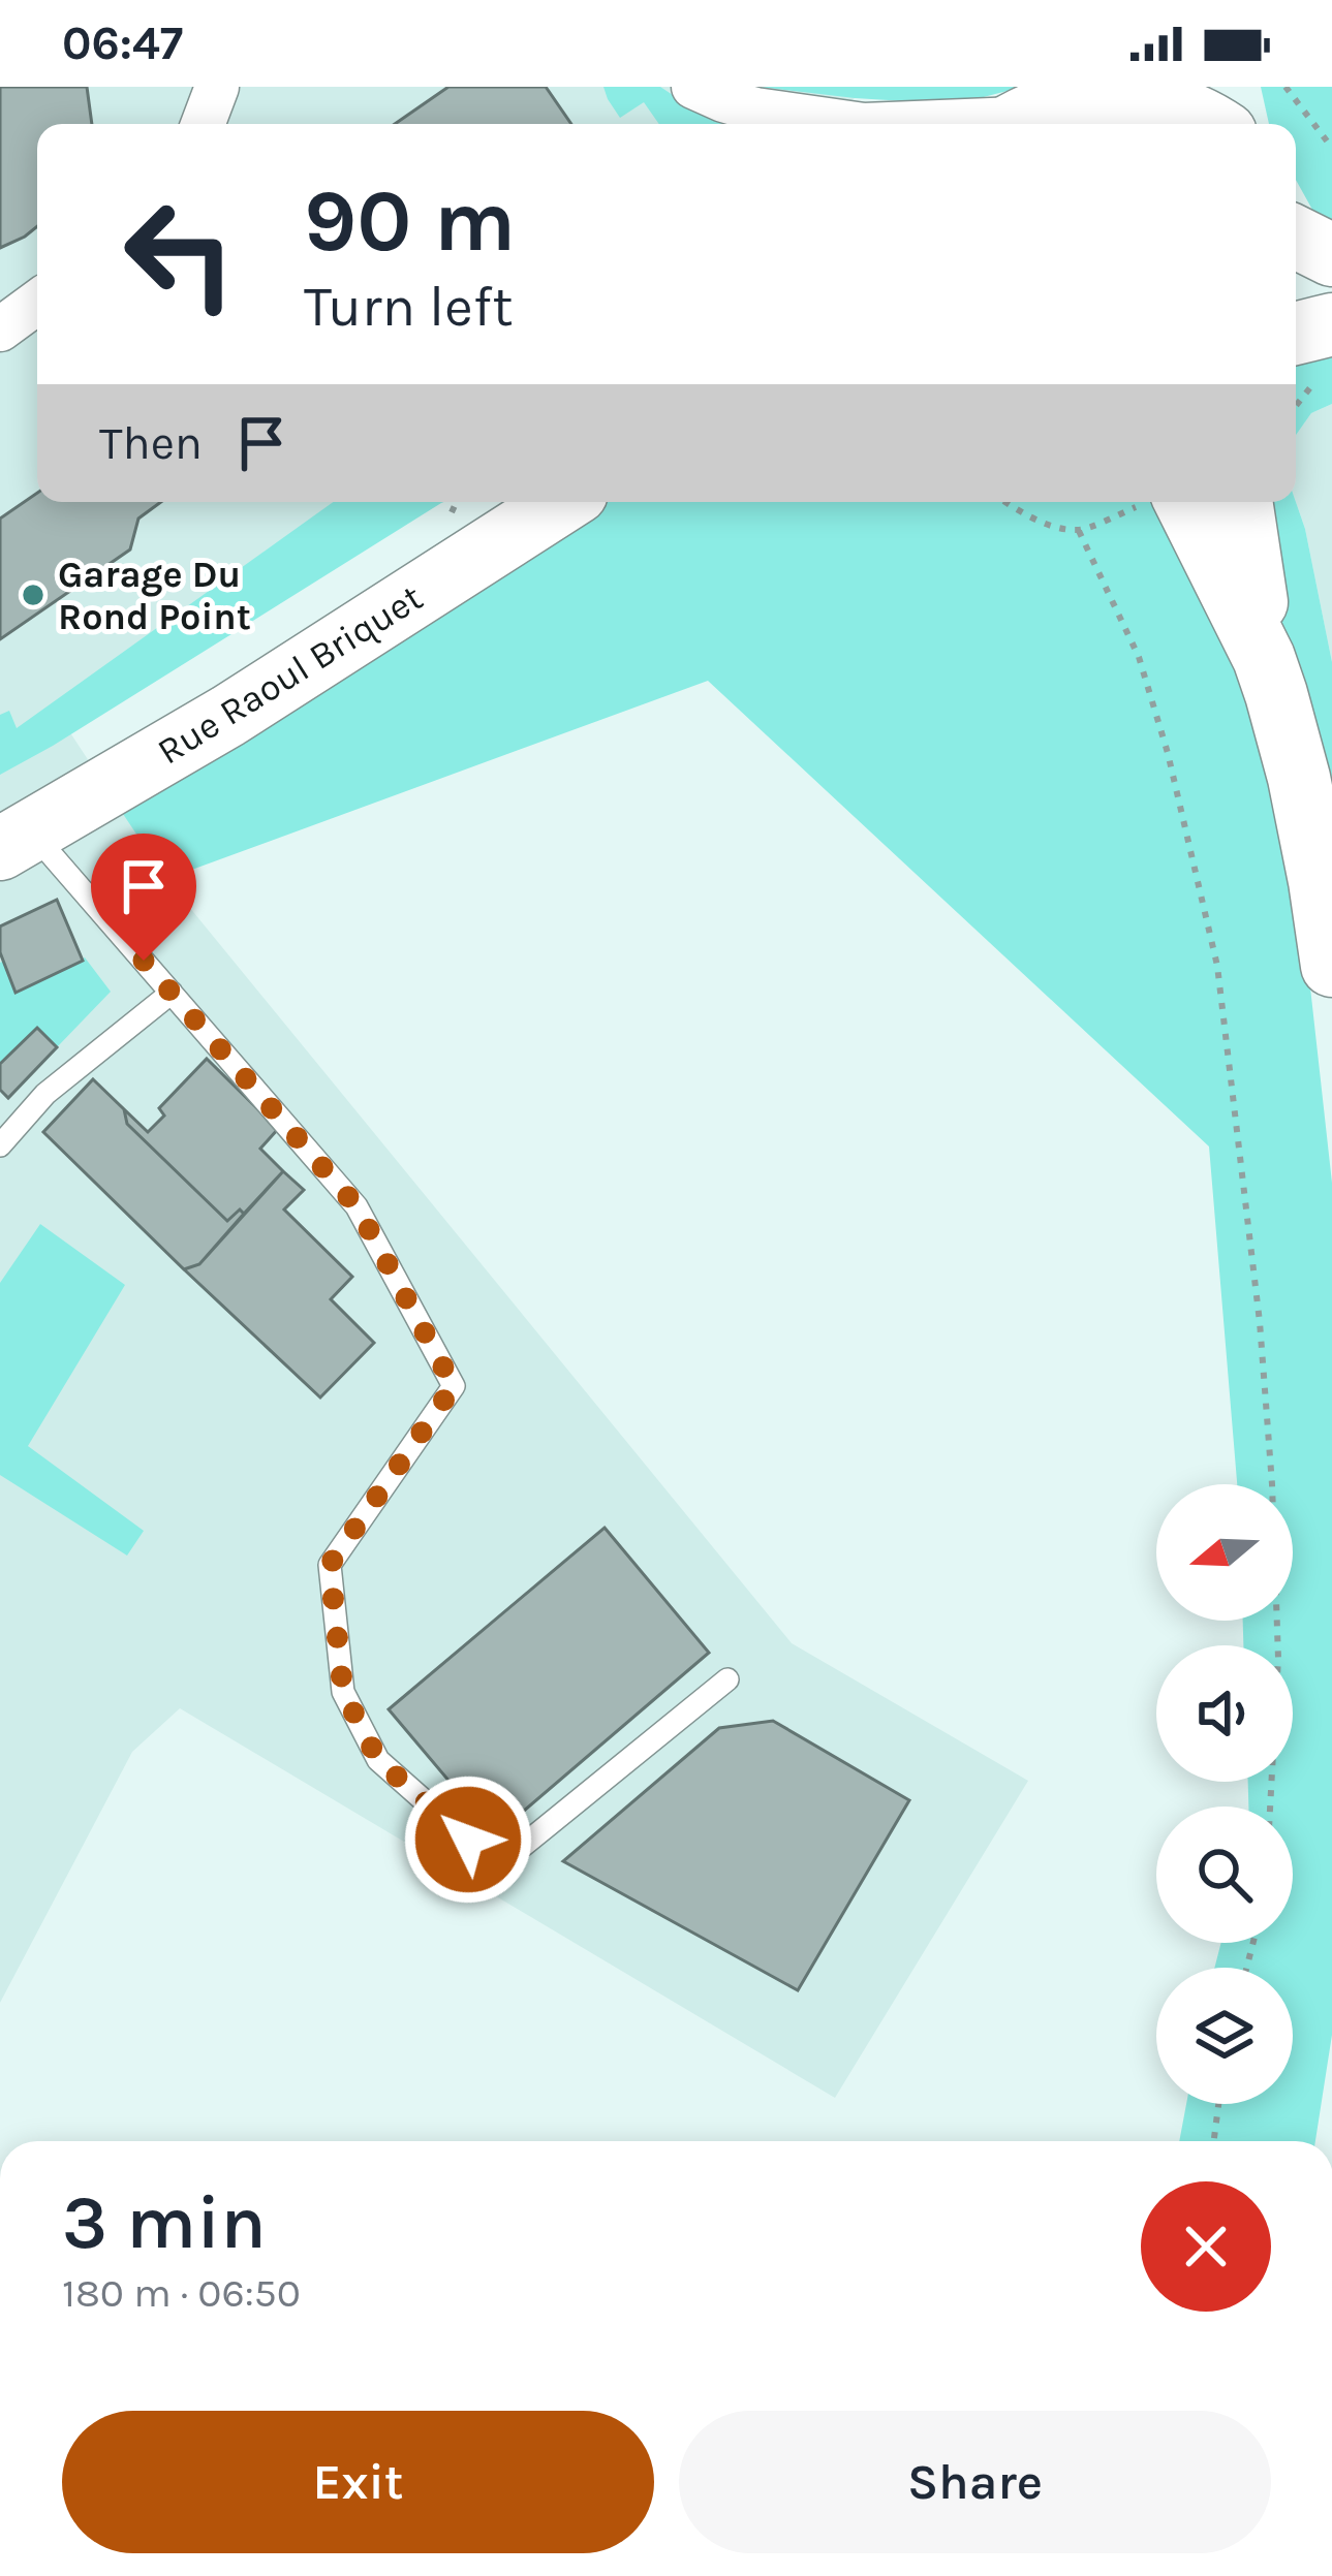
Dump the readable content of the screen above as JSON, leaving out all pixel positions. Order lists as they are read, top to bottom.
{
  "streets": {
    "street": ["Rue Raoul Briquet"]
  },
  "places": ["Garage Du Rond Point"],
  "north": "left",
  "page": {
    "status": "06:47",
    "turn": ["90 m", "Turn left"],
    "then": "Then",
    "heading": ["3 min", "180 m · 06:50"],
    "buttons": ["Exit", "Share"]
  }
}
